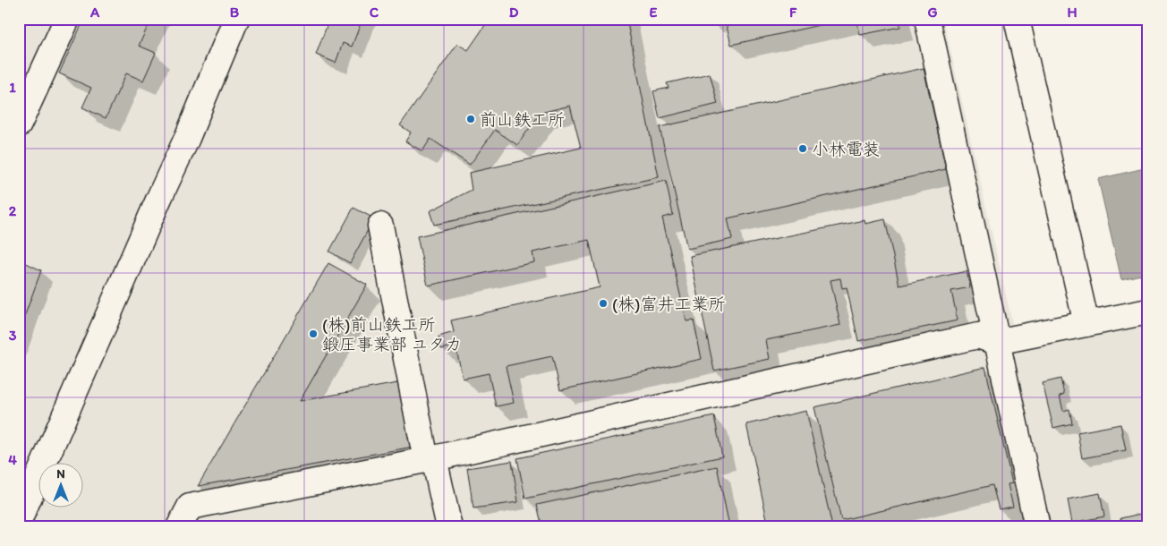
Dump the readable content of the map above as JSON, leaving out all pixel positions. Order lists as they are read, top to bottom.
{
  "places": [
    "前山鉄工所",
    "小林電装",
    "(株)富井工業所",
    "(株)前山鉄工所 鍛圧事業部 ユタカ"
  ],
  "north": "top",
  "grid": {
    "columns": [
      "A",
      "B",
      "C",
      "D",
      "E",
      "F",
      "G",
      "H"
    ],
    "rows": [
      "1",
      "2",
      "3",
      "4"
    ]
  }
}
